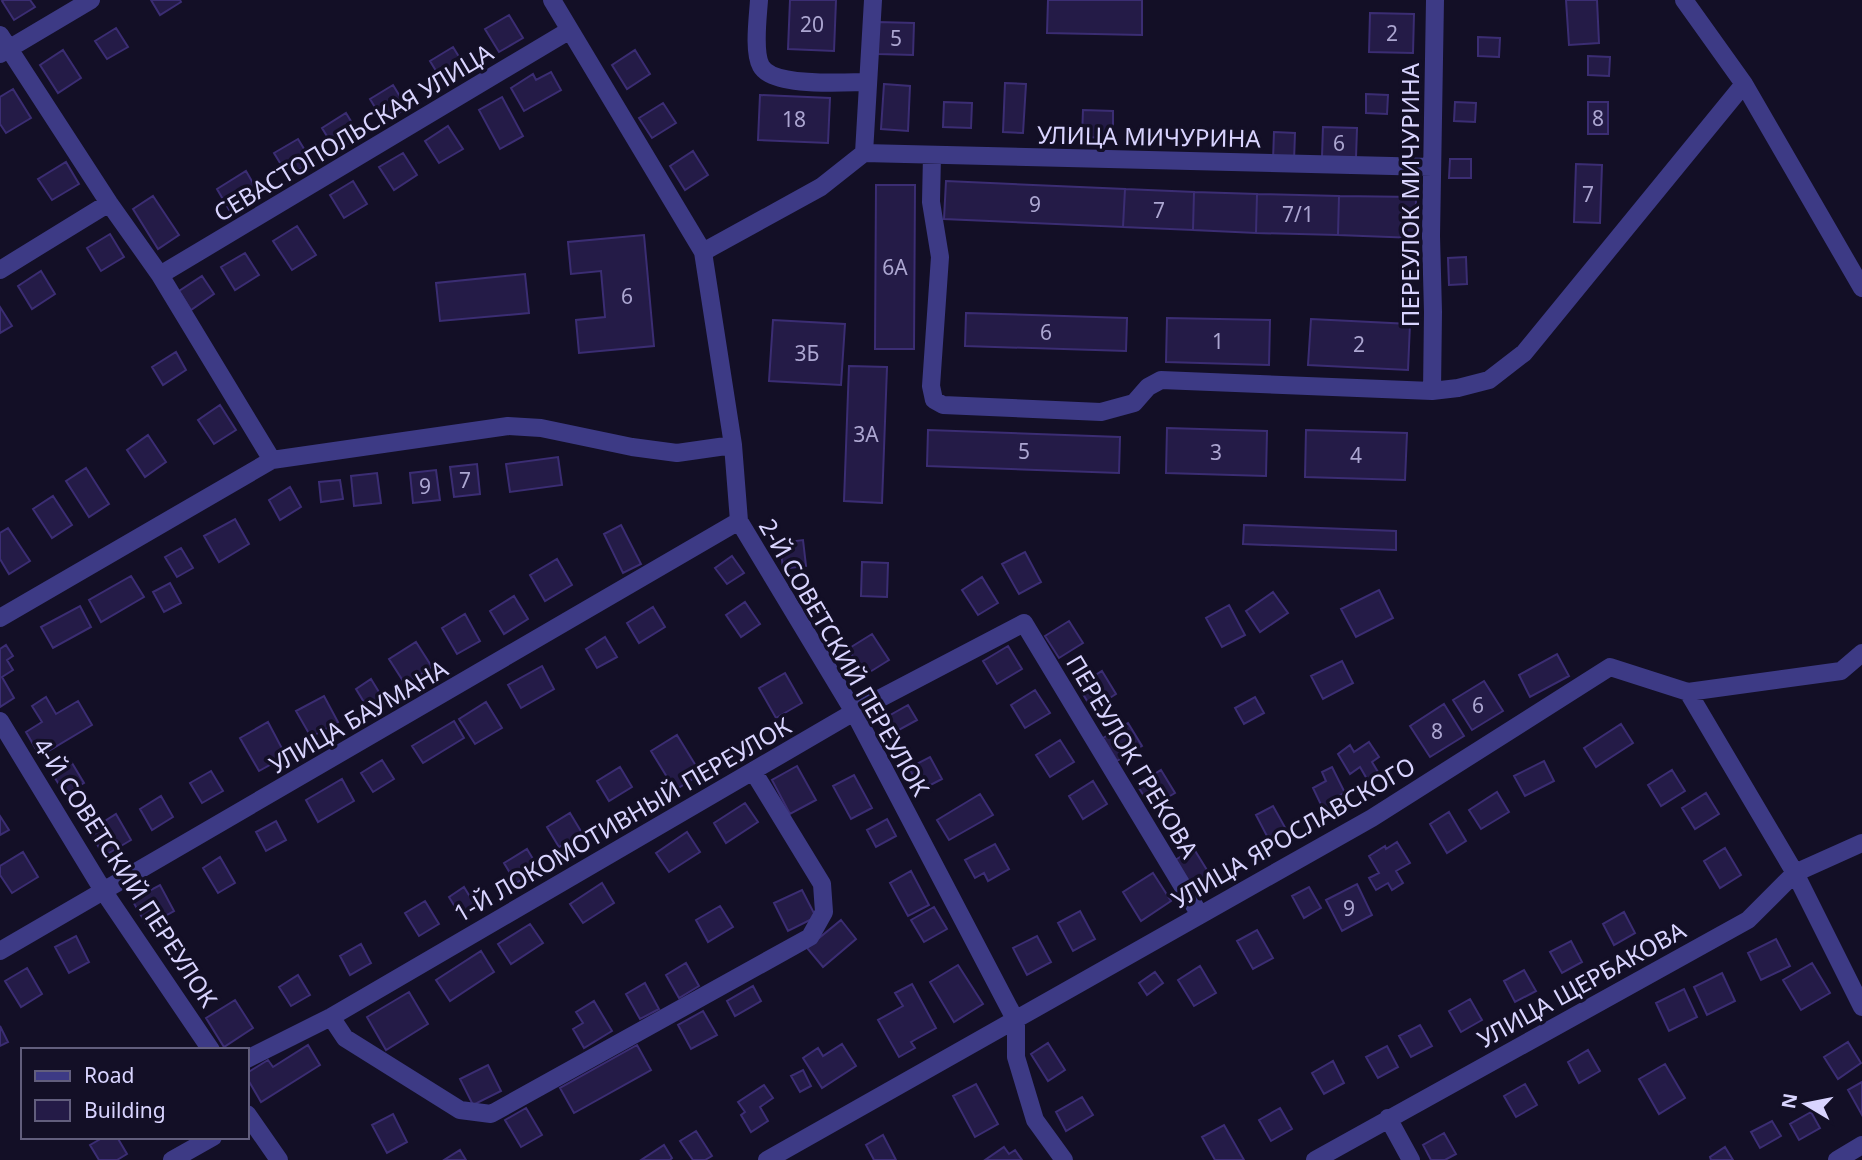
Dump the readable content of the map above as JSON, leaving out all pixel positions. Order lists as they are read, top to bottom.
{
  "streets": {
    "street": [
      "СЕВАСТОПОЛЬСКАЯ УЛИЦА",
      "УЛИЦА МИЧУРИНА",
      "ПЕРЕУЛОК МИЧУРИНА",
      "2-Й СОВЕТСКИЙ ПЕРЕУЛОК",
      "УЛИЦА БАУМАНА",
      "ПЕРЕУЛОК ГРЕКОВА",
      "1-Й ЛОКОМОТИВНЫЙ ПЕРЕУЛОК",
      "УЛИЦА ЯРОСЛАВСКОГО",
      "4-Й СОВЕТСКИЙ ПЕРЕУЛОК",
      "УЛИЦА ЩЕРБАКОВА"
    ]
  },
  "crossings": [
    ["СЕВАСТОПОЛЬСКАЯ УЛИЦА", "2-Й СОВЕТСКИЙ ПЕРЕУЛОК"],
    ["УЛИЦА МИЧУРИНА", "ПЕРЕУЛОК МИЧУРИНА"],
    ["2-Й СОВЕТСКИЙ ПЕРЕУЛОК", "УЛИЦА БАУМАНА"],
    ["2-Й СОВЕТСКИЙ ПЕРЕУЛОК", "1-Й ЛОКОМОТИВНЫЙ ПЕРЕУЛОК"],
    ["2-Й СОВЕТСКИЙ ПЕРЕУЛОК", "УЛИЦА ЯРОСЛАВСКОГО"],
    ["УЛИЦА БАУМАНА", "4-Й СОВЕТСКИЙ ПЕРЕУЛОК"],
    ["ПЕРЕУЛОК ГРЕКОВА", "1-Й ЛОКОМОТИВНЫЙ ПЕРЕУЛОК"],
    ["ПЕРЕУЛОК ГРЕКОВА", "УЛИЦА ЯРОСЛАВСКОГО"]
  ],
  "house_numbers": [
    "20",
    "2",
    "5",
    "8",
    "18",
    "6",
    "7",
    "9",
    "7",
    "7/1",
    "6А",
    "6",
    "6",
    "1",
    "2",
    "3Б",
    "3А",
    "5",
    "3",
    "4",
    "7",
    "9",
    "6",
    "8",
    "9"
  ],
  "legend": ["Road", "Building"],
  "north": "left"
}
